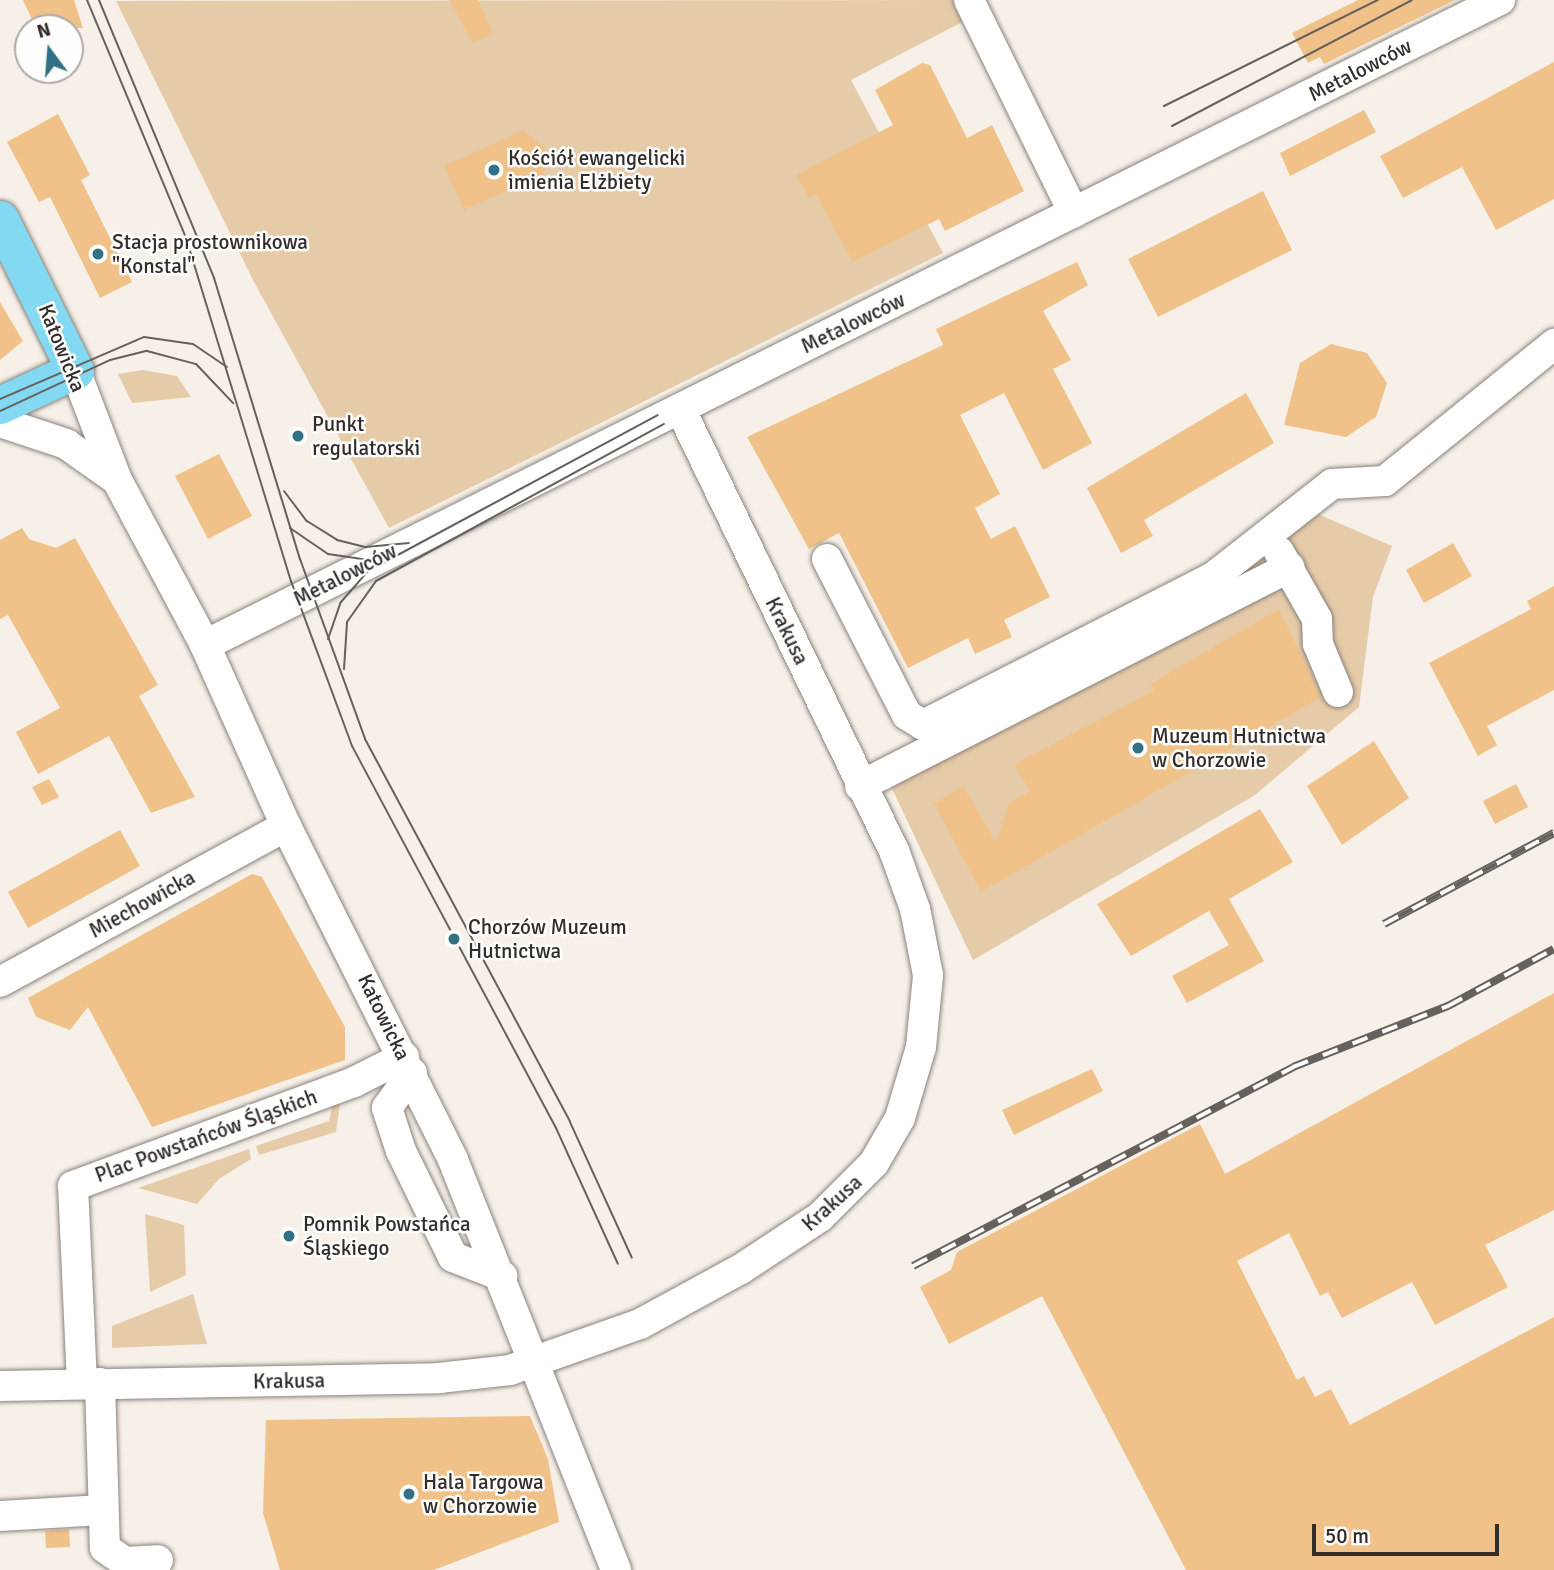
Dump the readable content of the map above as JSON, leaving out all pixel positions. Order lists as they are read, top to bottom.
{
  "streets": {
    "main road": ["Katowicka"],
    "street": [
      "Metalowców",
      "Krakusa",
      "Miechowicka",
      "Plac Powstańców Śląskich"
    ]
  },
  "crossings": [
    ["Metalowców", "Katowicka"],
    ["Metalowców", "Krakusa"],
    ["Katowicka", "Krakusa"],
    ["Katowicka", "Miechowicka"],
    ["Katowicka", "Plac Powstańców Śląskich"],
    ["Krakusa", "Plac Powstańców Śląskich"]
  ],
  "places": [
    "Kościół ewangelicki imienia Elżbiety",
    "Stacja prostownikowa \"Konstal\"",
    "Punkt regulatorski",
    "Muzeum Hutnictwa w Chorzowie",
    "Chorzów Muzeum Hutnictwa",
    "Pomnik Powstańca Śląskiego",
    "Hala Targowa w Chorzowie"
  ],
  "scale_bar": "50 m",
  "north": "top"
}
